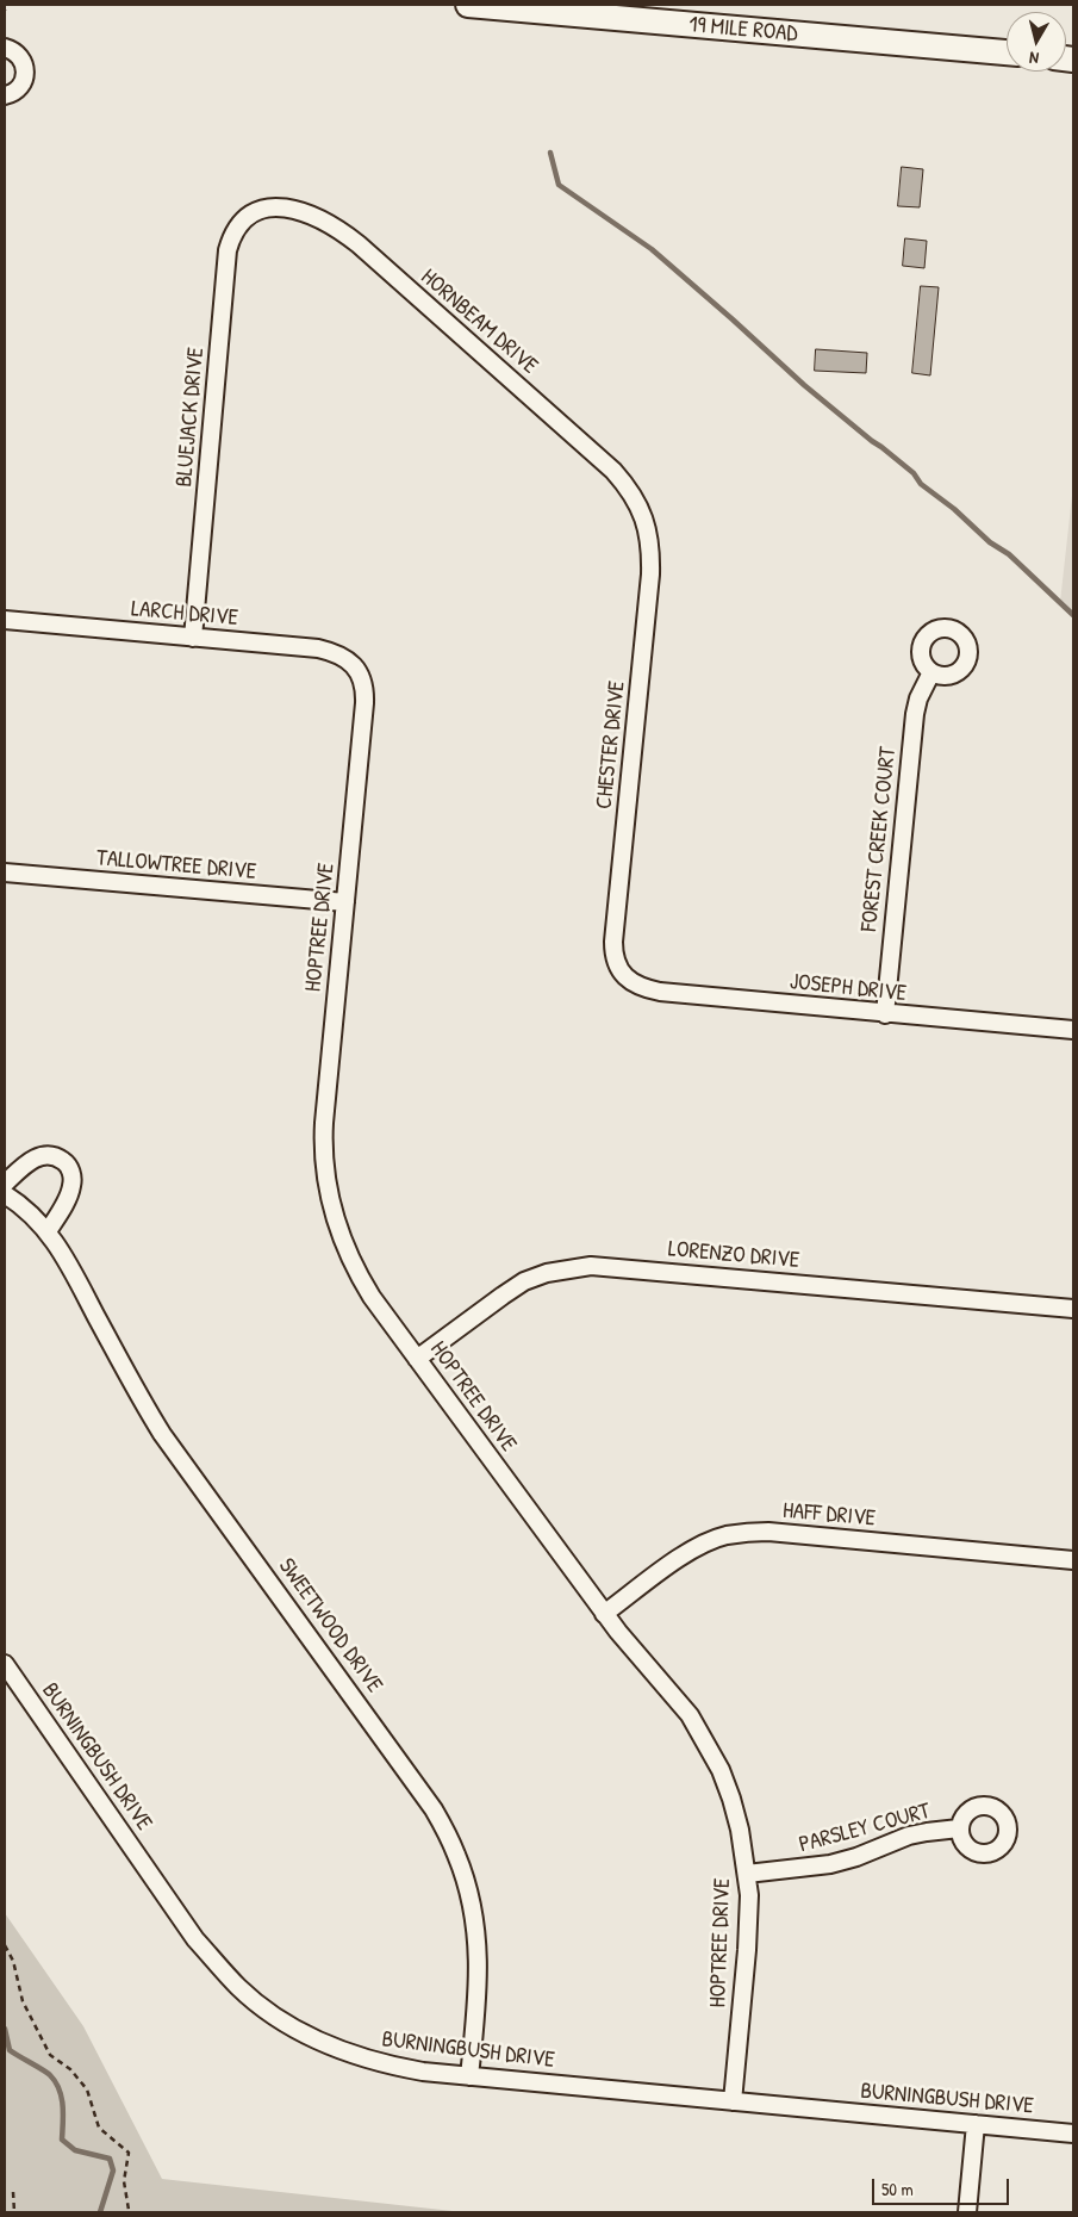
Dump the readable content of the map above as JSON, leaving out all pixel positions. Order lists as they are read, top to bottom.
{
  "streets": {
    "main road": ["19 MILE ROAD"],
    "street": [
      "HORNBEAM DRIVE",
      "BLUEJACK DRIVE",
      "LARCH DRIVE",
      "CHESTER DRIVE",
      "FOREST CREEK COURT",
      "TALLOWTREE DRIVE",
      "HOPTREE DRIVE",
      "JOSEPH DRIVE",
      "LORENZO DRIVE",
      "HAFF DRIVE",
      "SWEETWOOD DRIVE",
      "BURNINGBUSH DRIVE",
      "PARSLEY COURT"
    ]
  },
  "crossings": [
    ["HORNBEAM DRIVE", "BLUEJACK DRIVE"],
    ["HORNBEAM DRIVE", "CHESTER DRIVE"],
    ["BLUEJACK DRIVE", "LARCH DRIVE"],
    ["LARCH DRIVE", "HOPTREE DRIVE"],
    ["CHESTER DRIVE", "JOSEPH DRIVE"],
    ["FOREST CREEK COURT", "JOSEPH DRIVE"],
    ["TALLOWTREE DRIVE", "HOPTREE DRIVE"],
    ["HOPTREE DRIVE", "LORENZO DRIVE"],
    ["HOPTREE DRIVE", "HAFF DRIVE"],
    ["HOPTREE DRIVE", "BURNINGBUSH DRIVE"],
    ["HOPTREE DRIVE", "PARSLEY COURT"],
    ["SWEETWOOD DRIVE", "BURNINGBUSH DRIVE"]
  ],
  "scale_bar": "50 m",
  "north": "bottom"
}
